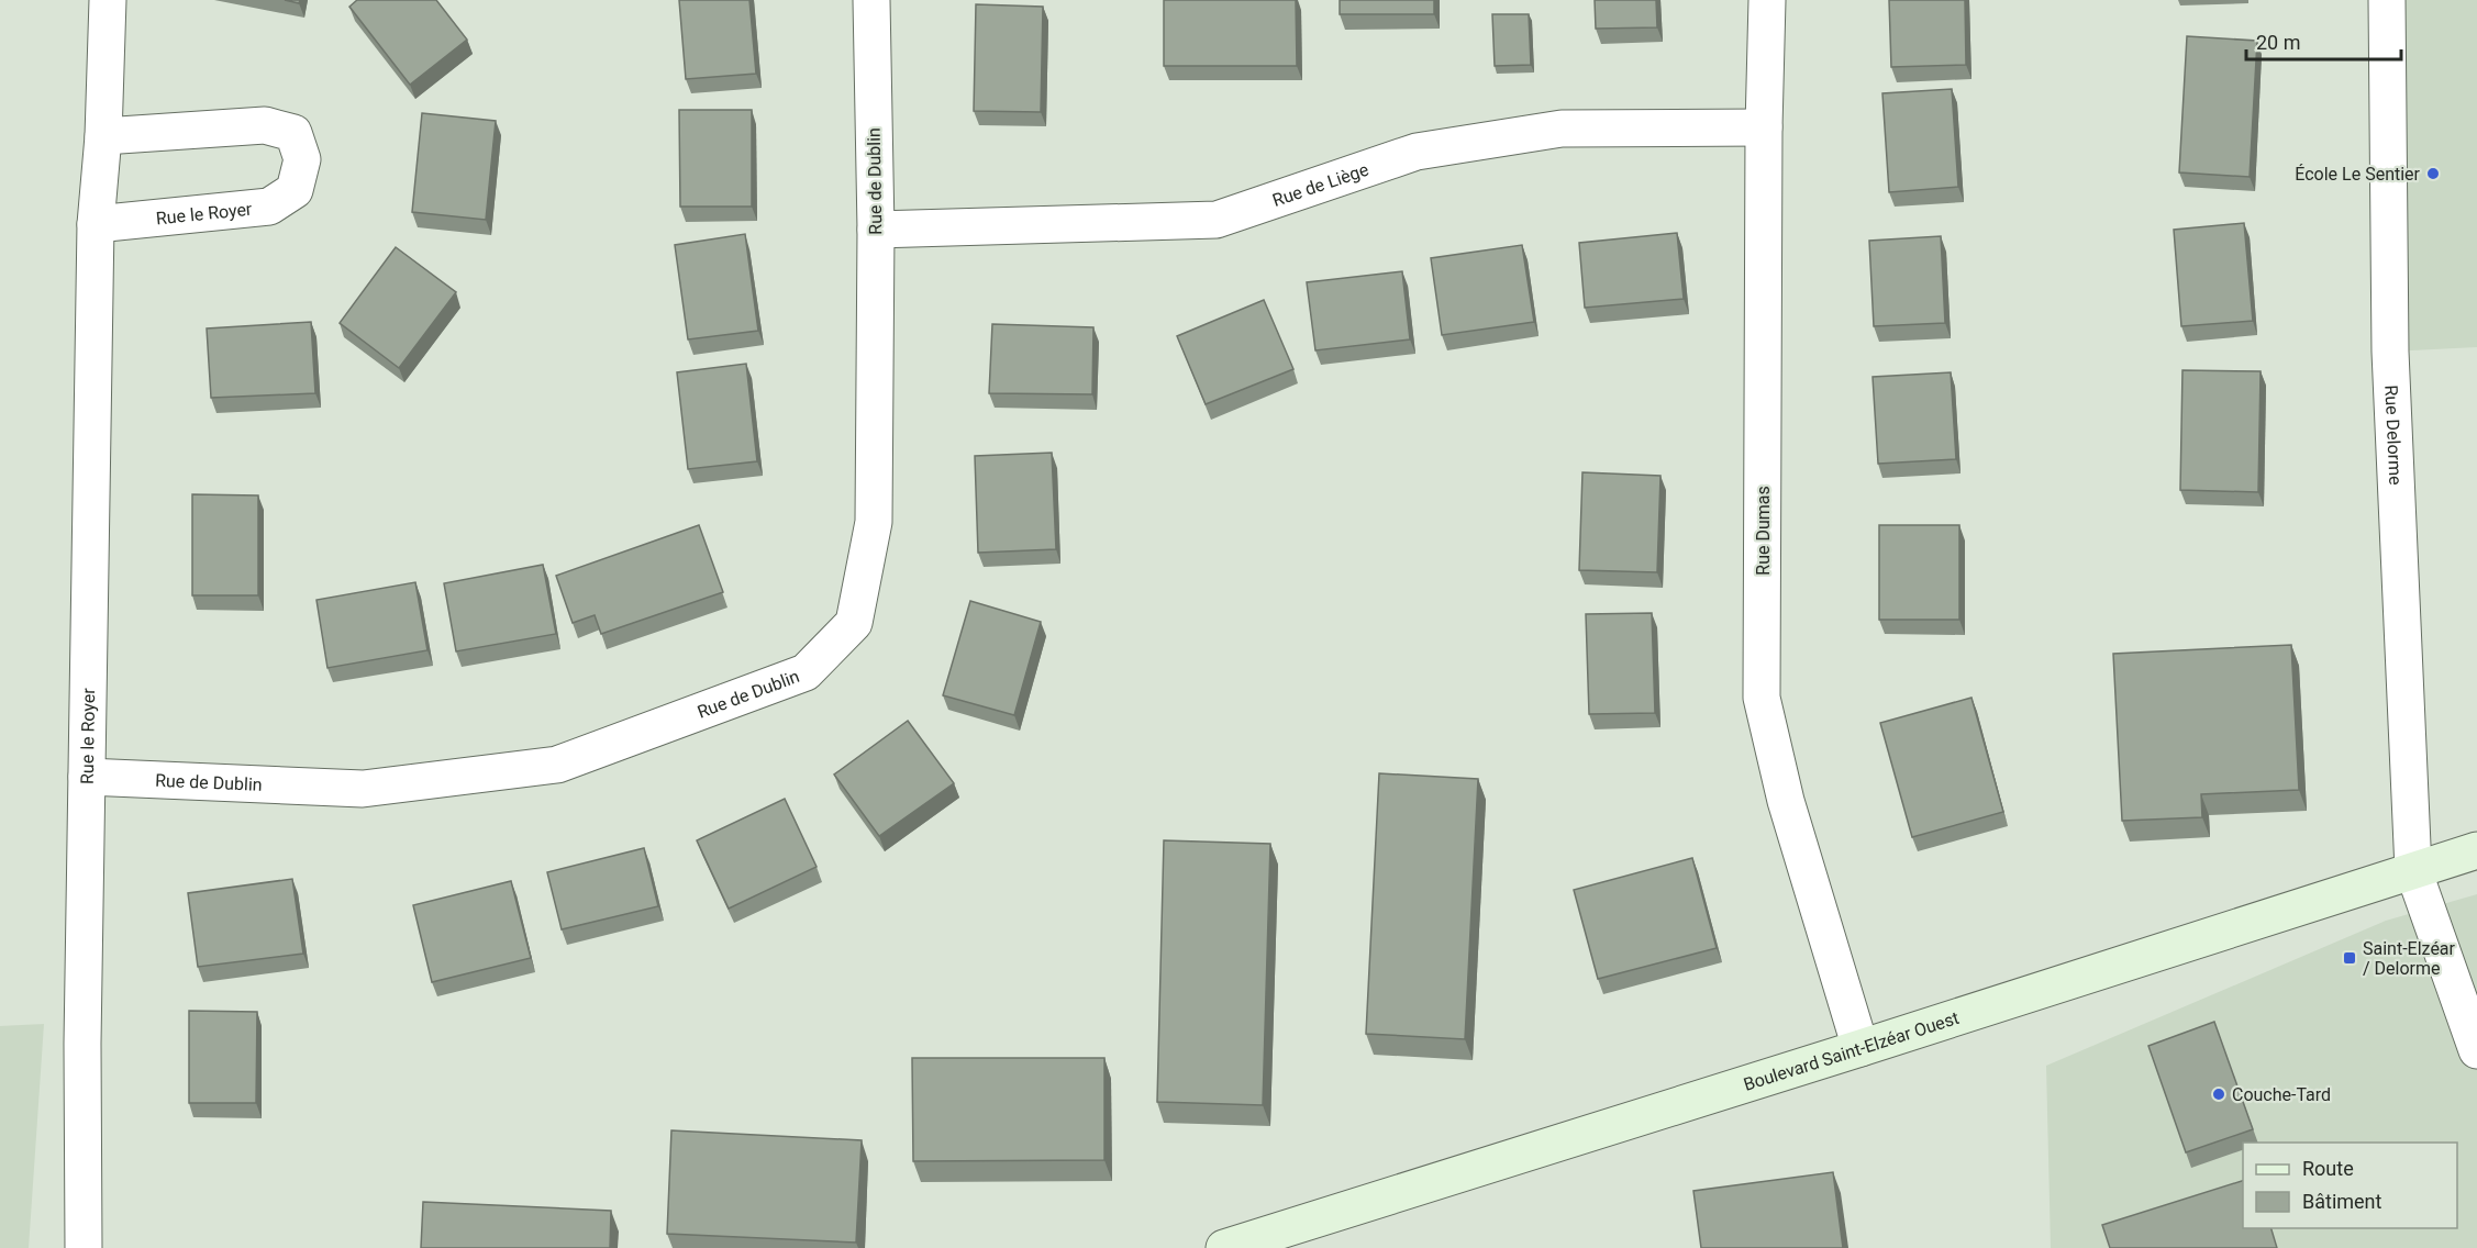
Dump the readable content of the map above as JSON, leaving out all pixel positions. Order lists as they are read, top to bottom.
{
  "streets": {
    "street": [
      "Rue de Dublin",
      "Rue de Liège",
      "Rue le Royer",
      "Rue Delorme",
      "Rue Dumas",
      "Boulevard Saint-Elzéar Ouest"
    ]
  },
  "crossings": [
    ["Rue de Dublin", "Rue de Liège"],
    ["Rue de Dublin", "Rue le Royer"],
    ["Rue de Liège", "Rue Dumas"],
    ["Rue Delorme", "Boulevard Saint-Elzéar Ouest"],
    ["Rue Dumas", "Boulevard Saint-Elzéar Ouest"]
  ],
  "places": {
    "other": ["École Le Sentier", "Couche-Tard"],
    "transit": ["Saint-Elzéar / Delorme"]
  },
  "legend": ["Route", "Bâtiment"],
  "scale_bar": "20 m"
}
